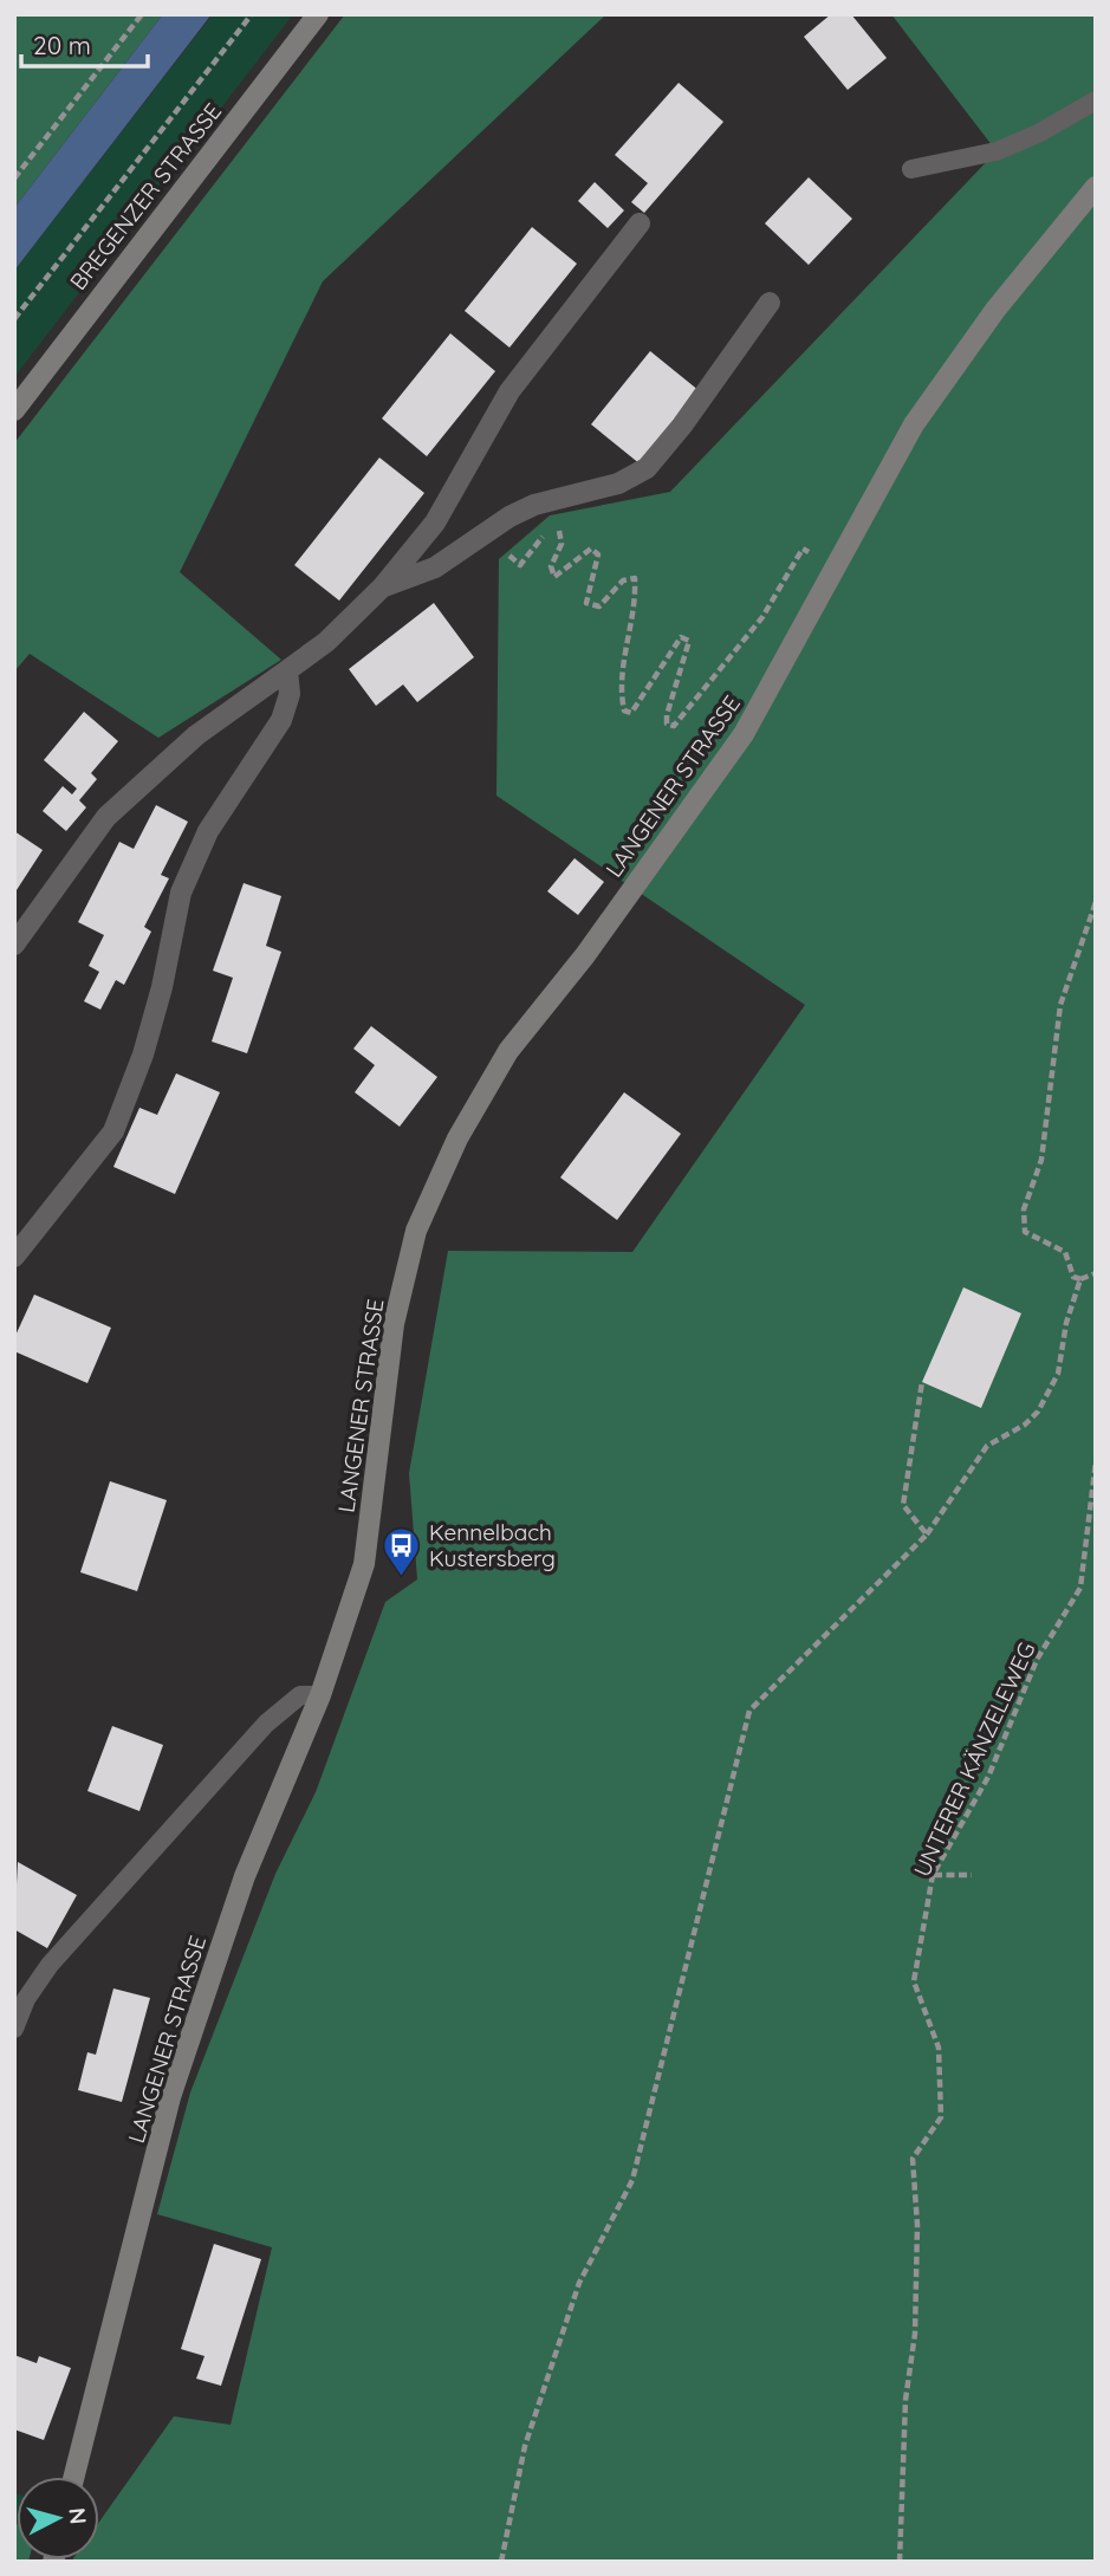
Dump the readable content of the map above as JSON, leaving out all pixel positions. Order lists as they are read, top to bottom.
{
  "streets": {
    "main road": ["BREGENZER STRASSE", "LANGENER STRASSE"],
    "path": ["UNTERER KÄNZELEWEG"]
  },
  "places": {
    "bus stop": ["Kennelbach Kustersberg"]
  },
  "scale_bar": "20 m",
  "north": "right"
}
